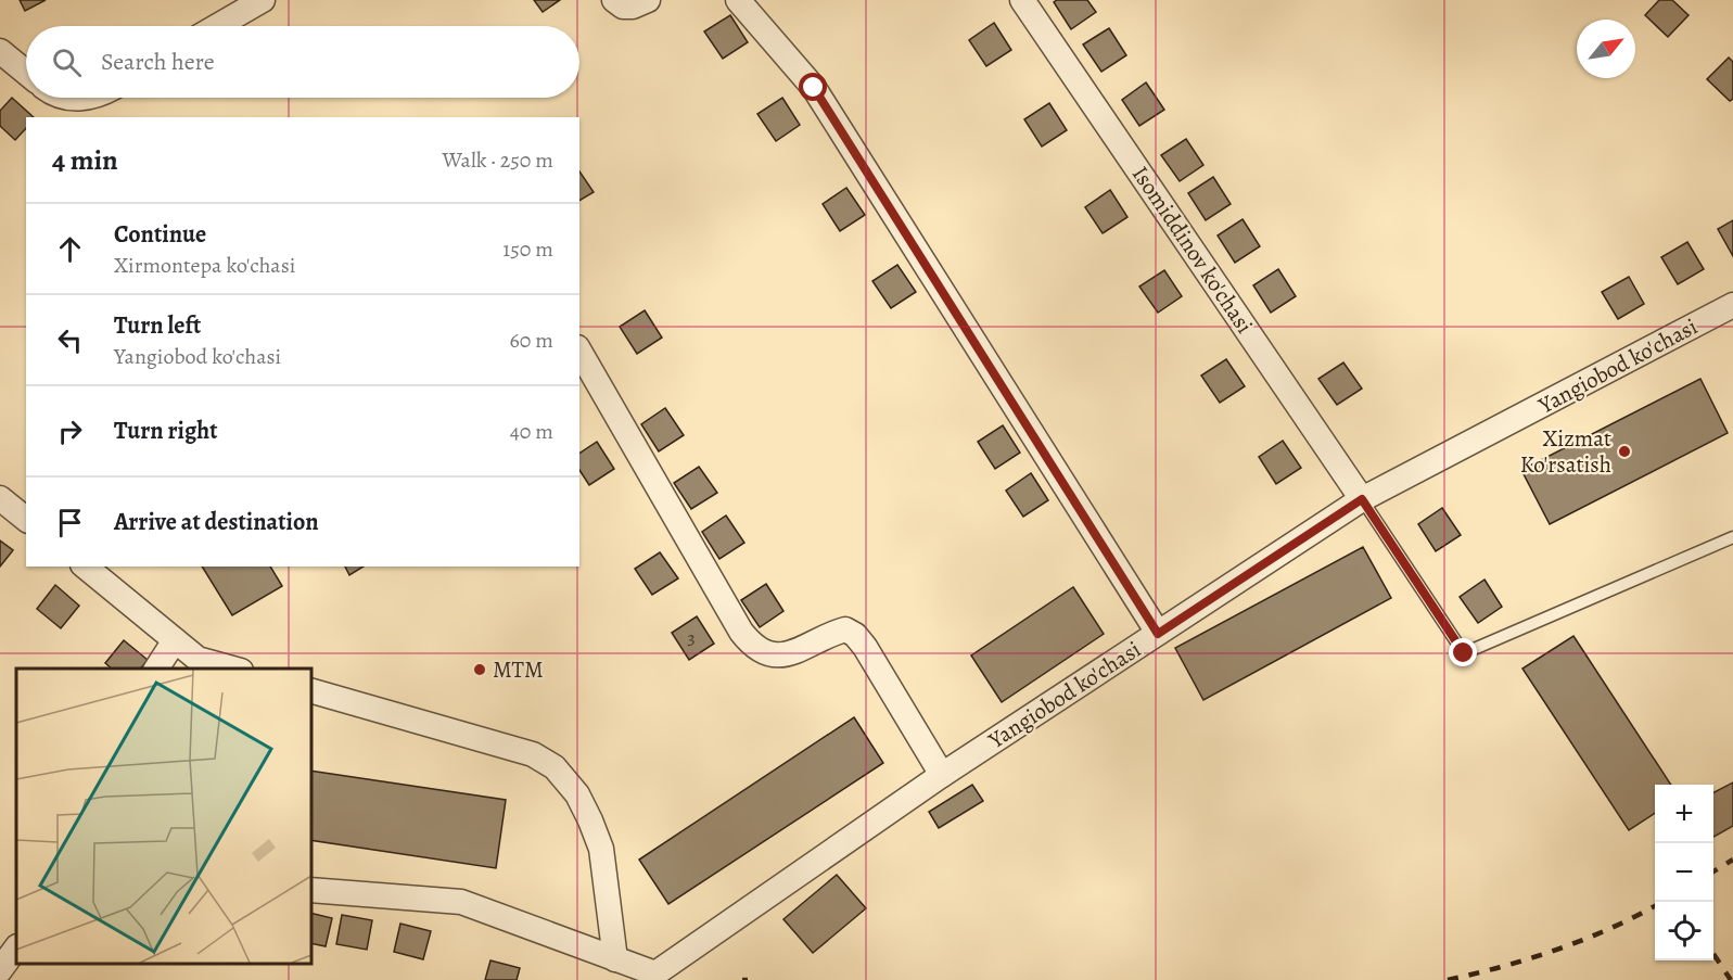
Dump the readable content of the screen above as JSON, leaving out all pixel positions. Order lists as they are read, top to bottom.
{
  "streets": {
    "street": ["Isomiddinov ko'chasi", "Yangiobod ko'chasi"]
  },
  "crossings": [
    ["Isomiddinov ko'chasi", "Yangiobod ko'chasi"]
  ],
  "places": ["Xizmat Ko'rsatish", "MTM"],
  "house_numbers": ["3"],
  "north": "top right",
  "page": {
    "search": "Search here",
    "heading": ["4 min", "Walk · 250 m"],
    "list": [
      ["Continue", "Xirmontepa ko'chasi", "150 m"],
      ["Turn left", "Yangiobod ko'chasi", "60 m"],
      ["Turn right", "40 m"],
      "Arrive at destination"
    ],
    "map_buttons": ["+", "−"]
  }
}
